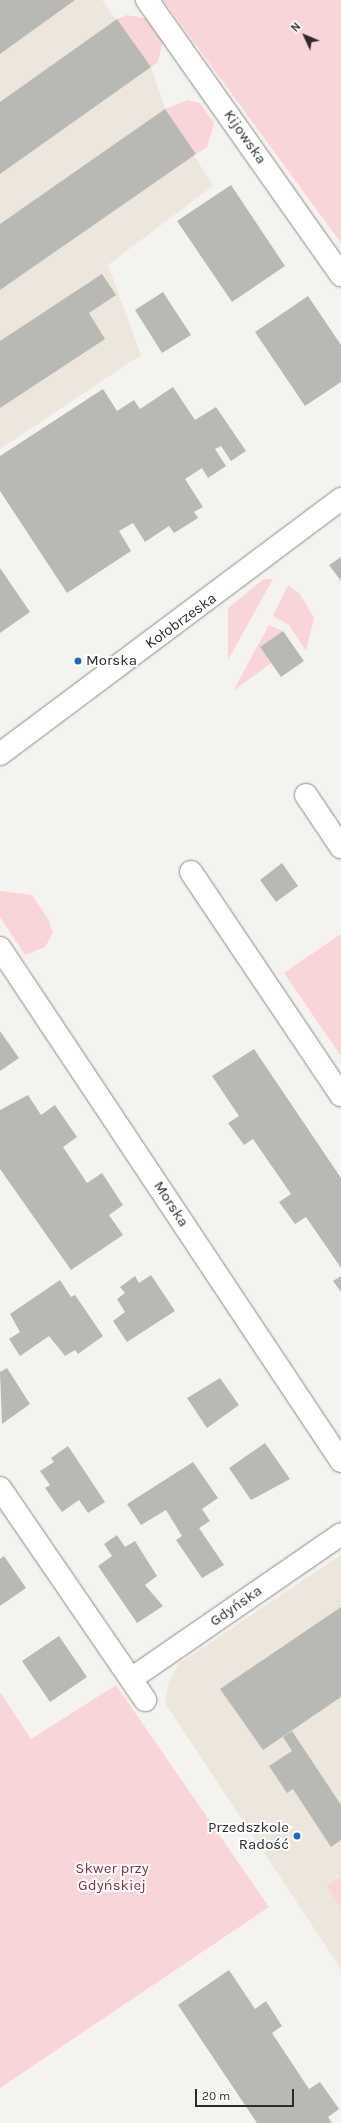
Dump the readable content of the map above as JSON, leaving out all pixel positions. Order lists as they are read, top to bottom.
{
  "streets": {
    "street": [
      "Kijowska",
      "Kołobrzeska",
      "Morska",
      "Gdyńska"
    ]
  },
  "parks": ["Skwer przy Gdyńskiej"],
  "places": ["Morska", "Przedszkole Radość"],
  "scale_bar": "20 m",
  "north": "top left"
}
